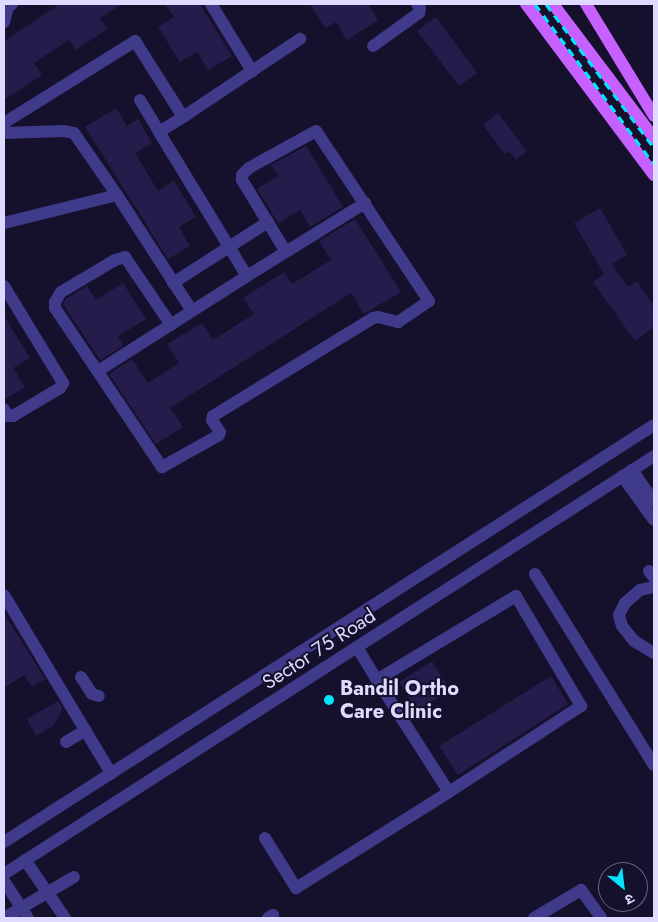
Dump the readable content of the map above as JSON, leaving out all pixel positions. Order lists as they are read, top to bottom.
{
  "streets": {
    "street": ["Sector 75 Road"]
  },
  "places": ["Bandil Ortho Care Clinic"],
  "north": "bottom right"
}
